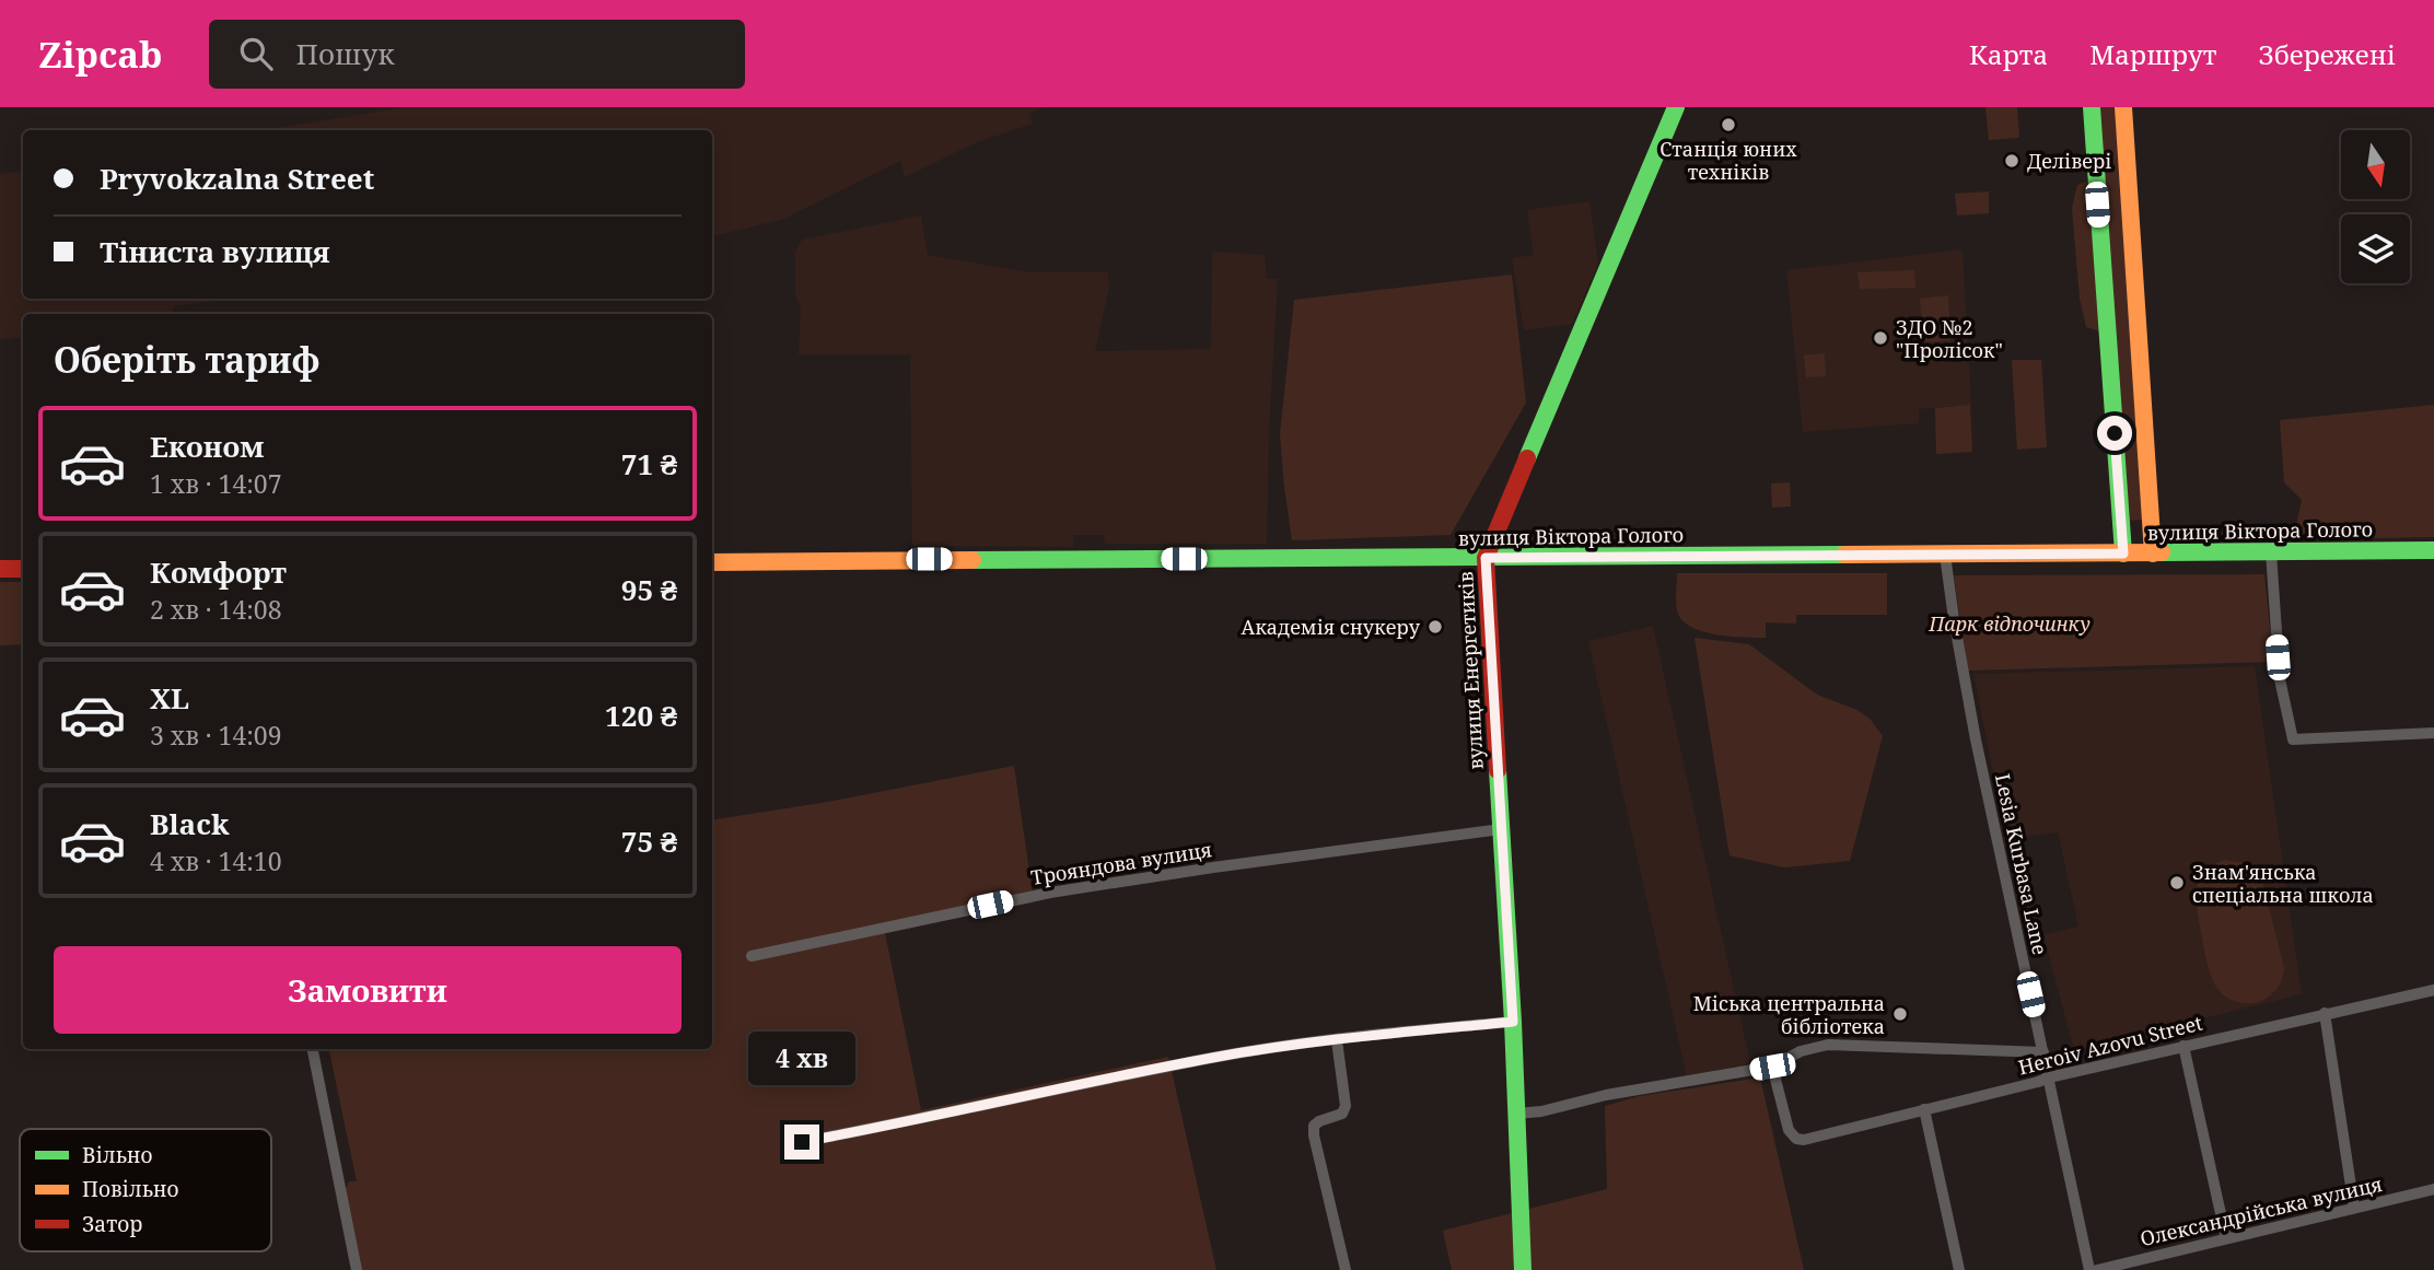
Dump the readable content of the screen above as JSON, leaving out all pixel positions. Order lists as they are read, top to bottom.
{
  "streets": {
    "street": [
      "вулиця Віктора Голого",
      "вулиця Енергетиків",
      "Трояндова вулиця",
      "Lesia Kurbasa Lane",
      "Heroiv Azovu Street",
      "Олександрійська вулиця"
    ]
  },
  "crossings": [
    ["вулиця Віктора Голого", "вулиця Енергетиків"],
    ["вулиця Віктора Голого", "Lesia Kurbasa Lane"],
    ["вулиця Енергетиків", "Трояндова вулиця"],
    ["Lesia Kurbasa Lane", "Heroiv Azovu Street"]
  ],
  "parks": ["Парк відпочинку"],
  "places": [
    "Станція юних техніків",
    "Делівері",
    "ЗДО №2 \"Пролісок\"",
    "Академія снукеру",
    "Знам'янська спеціальна школа",
    "Міська центральна бібліотека"
  ],
  "legend": ["Вільно", "Повільно", "Затор"],
  "north": "bottom",
  "page": {
    "header": "Zipcab",
    "search": "Пошук",
    "nav": ["Карта", "Маршрут", "Збережені"],
    "banner": ["Pryvokzalna Street", "Тіниста вулиця"],
    "heading": "Оберіть тариф",
    "list": [
      {
        "name": "Економ",
        "note": "1 хв · 14:07",
        "value": "71 ₴"
      },
      {
        "name": "Комфорт",
        "note": "2 хв · 14:08",
        "value": "95 ₴"
      },
      {
        "name": "XL",
        "note": "3 хв · 14:09",
        "value": "120 ₴"
      },
      {
        "name": "Black",
        "note": "4 хв · 14:10",
        "value": "75 ₴"
      }
    ],
    "buttons": "Замовити",
    "bubble": "4 хв"
  }
}
